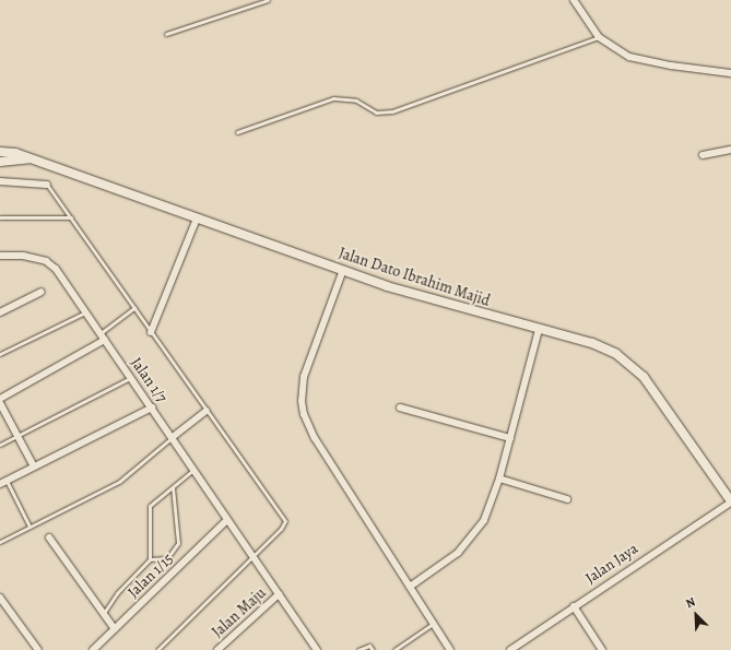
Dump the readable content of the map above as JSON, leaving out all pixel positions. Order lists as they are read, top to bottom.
{
  "streets": {
    "street": [
      "Jalan Dato Ibrahim Majid",
      "Jalan 1/7",
      "Jalan Jaya",
      "Jalan 1/15",
      "Jalan Maju"
    ]
  },
  "crossings": [
    ["Jalan Dato Ibrahim Majid", "Jalan Jaya"],
    ["Jalan 1/7", "Jalan 1/15"],
    ["Jalan 1/7", "Jalan Maju"]
  ],
  "north": "top left"
}
